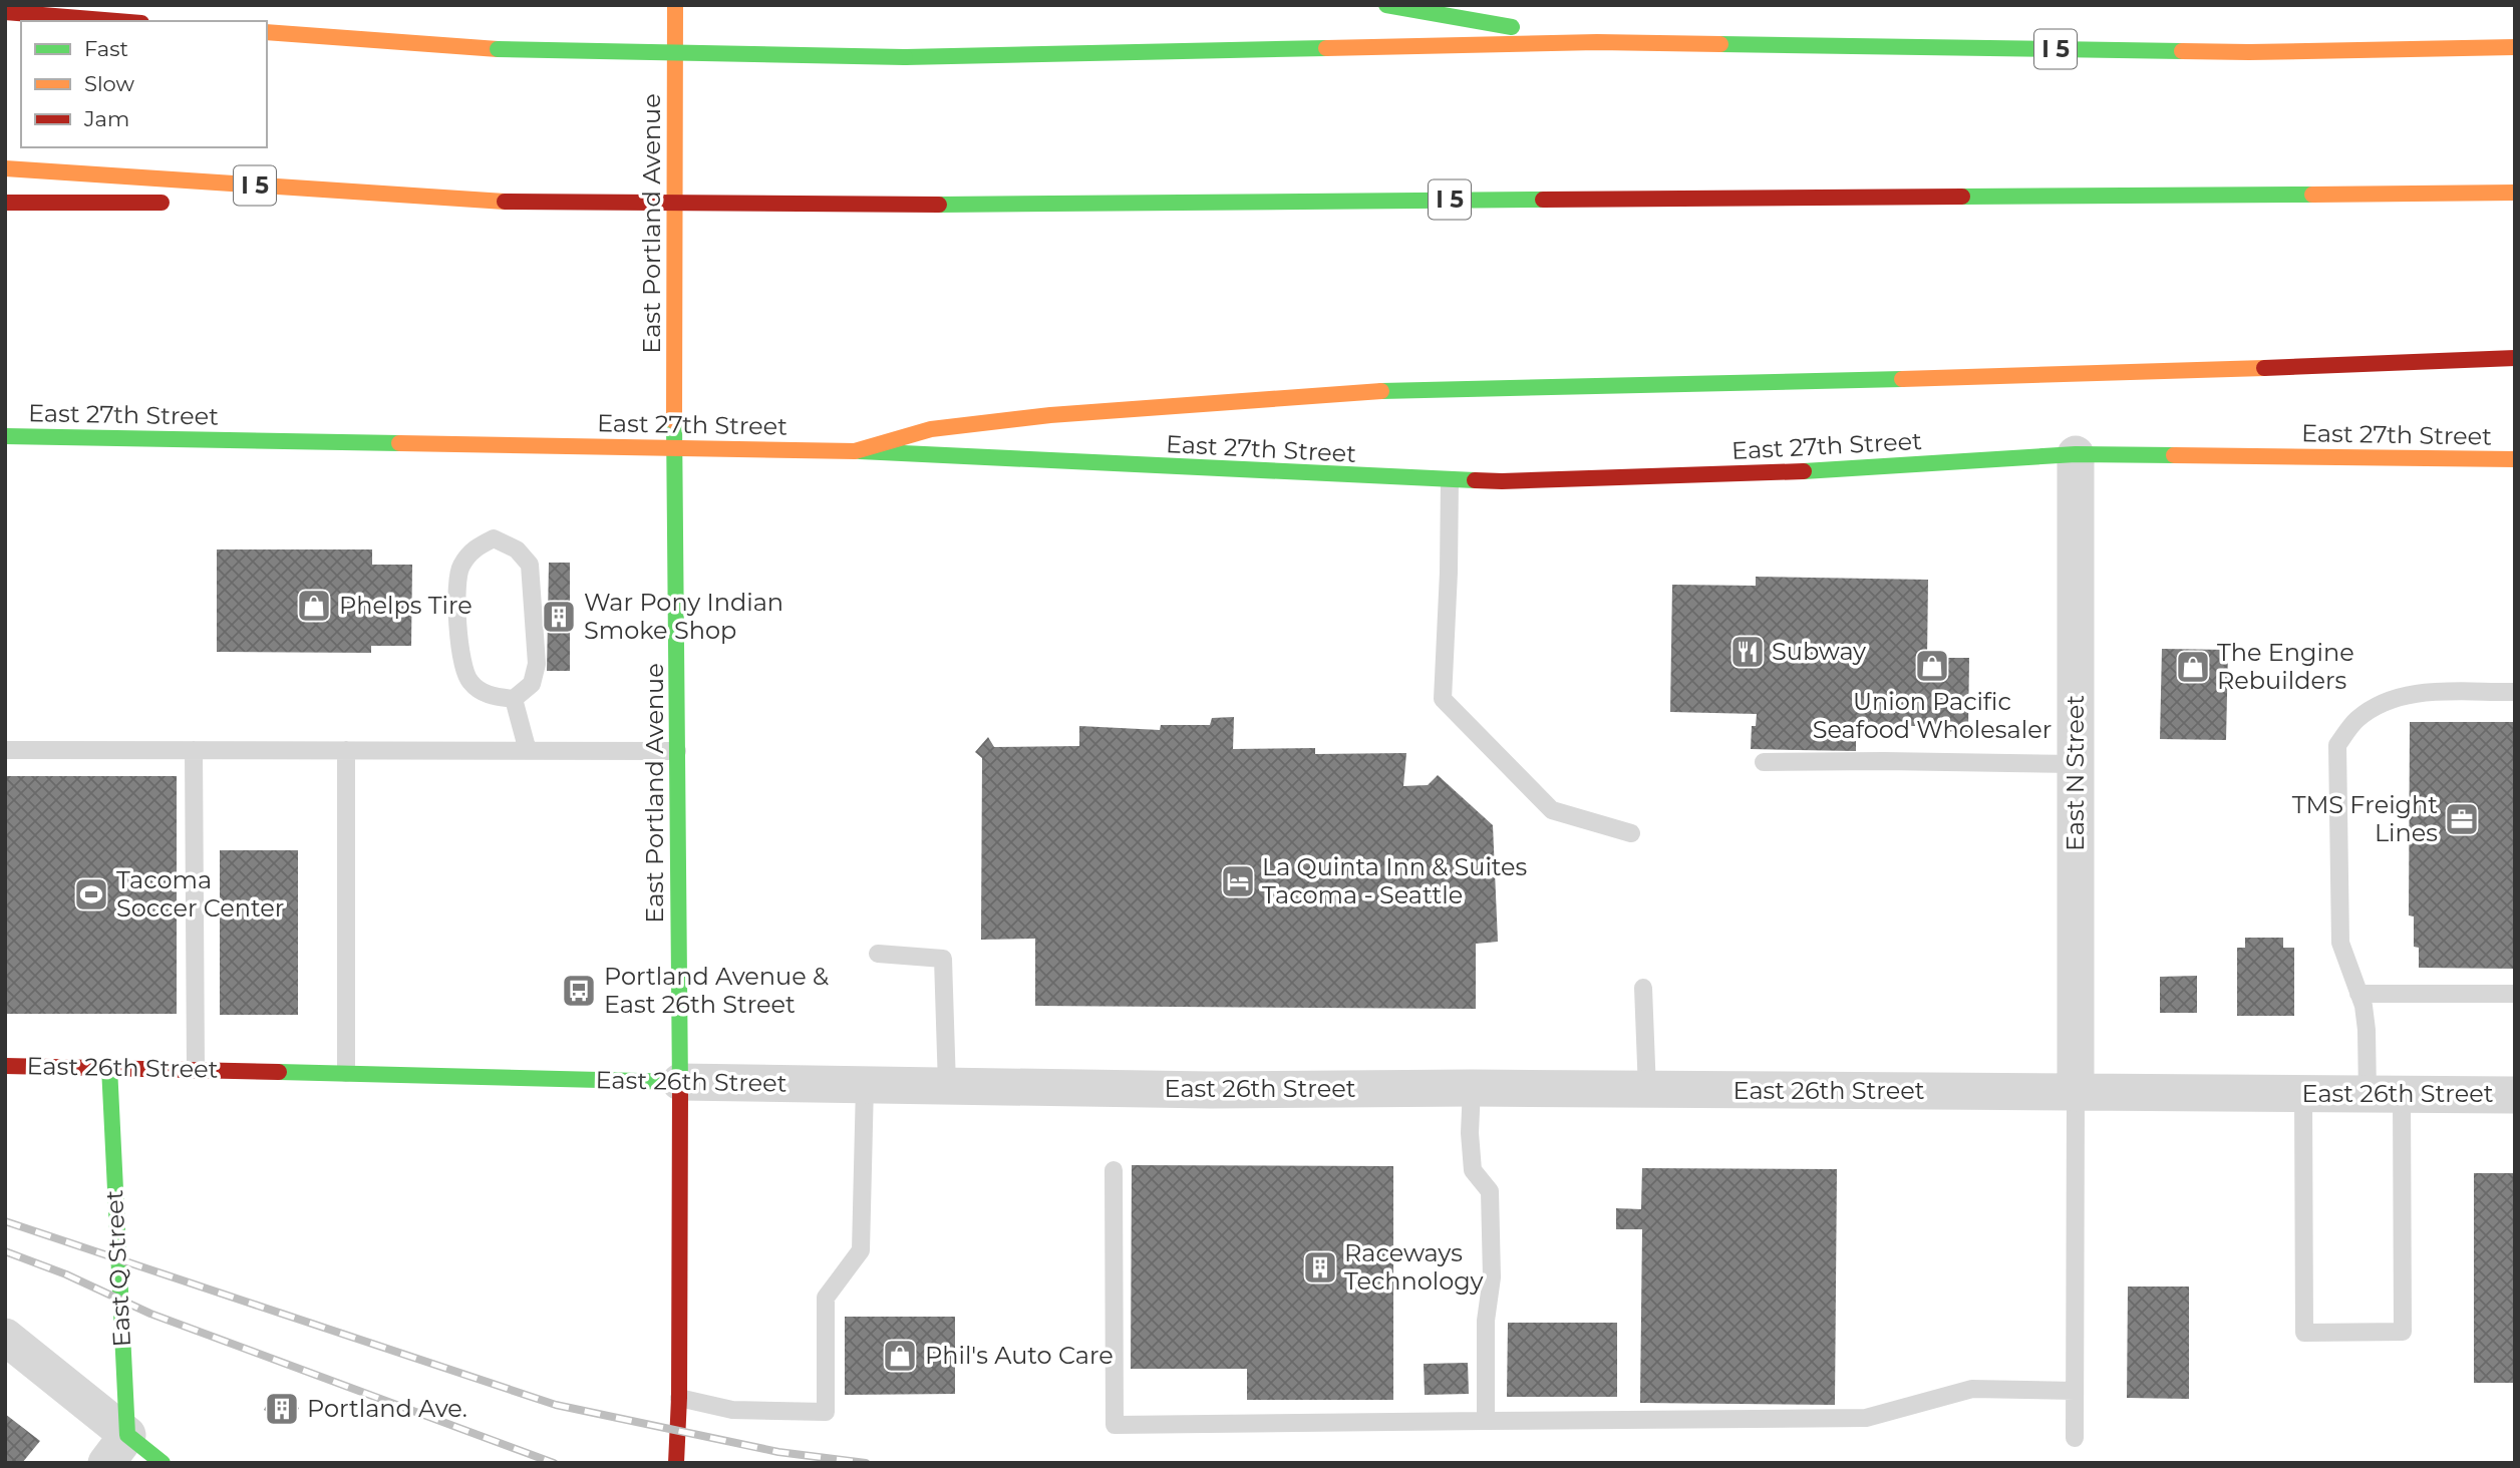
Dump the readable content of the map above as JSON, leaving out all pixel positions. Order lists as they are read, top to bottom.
{
  "streets": {
    "main road": [
      "I 5",
      "East Portland Avenue",
      "East 27th Street",
      "East 26th Street",
      "East Q Street"
    ],
    "street": ["East N Street"]
  },
  "crossings": [
    ["East Portland Avenue", "East 27th Street"],
    ["East Portland Avenue", "East 26th Street"],
    ["East 27th Street", "East N Street"],
    ["East N Street", "East 26th Street"],
    ["East 26th Street", "East Q Street"]
  ],
  "places": {
    "shop": [
      "Phelps Tire",
      "Union Pacific Seafood Wholesaler",
      "The Engine Rebuilders",
      "Phil's Auto Care"
    ],
    "building": ["War Pony Indian Smoke Shop", "Raceways Technology", "Portland Ave."],
    "restaurant": ["Subway"],
    "office": ["TMS Freight Lines"],
    "hotel": ["La Quinta Inn & Suites Tacoma - Seattle"],
    "sports": ["Tacoma Soccer Center"],
    "bus stop": ["Portland Avenue & East 26th Street"]
  },
  "legend": ["Fast", "Slow", "Jam"]
}
